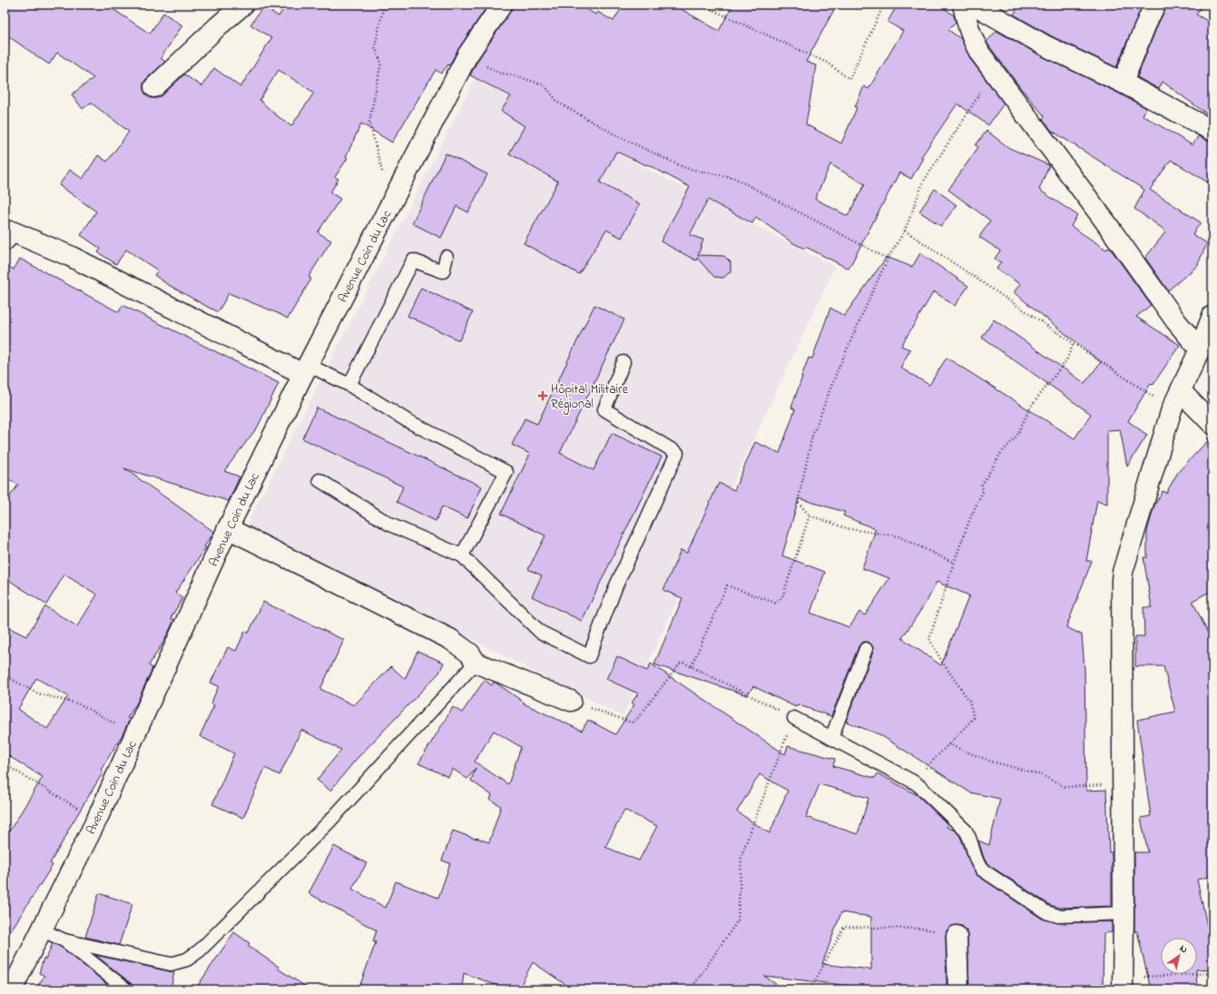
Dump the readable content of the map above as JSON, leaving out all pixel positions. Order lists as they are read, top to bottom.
{
  "streets": {
    "street": ["Avenue Coin du Lac"]
  },
  "places": {
    "health": ["Hôpital Militaire Régional"]
  },
  "north": "top right"
}
